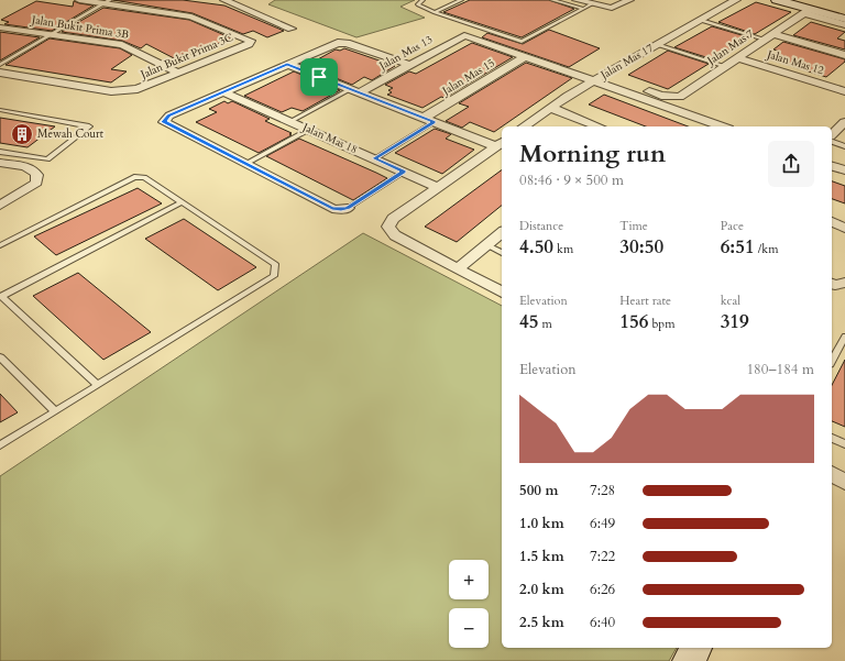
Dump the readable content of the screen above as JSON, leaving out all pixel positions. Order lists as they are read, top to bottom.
{
  "streets": {
    "street": [
      "Jalan Bukit Prima 3B",
      "Jalan Mas 7",
      "Jalan Mas 13",
      "Jalan Bukit Prima 3C",
      "Jalan Mas 17",
      "Jalan Mas 12",
      "Jalan Mas 15",
      "Jalan Mas 18"
    ]
  },
  "crossings": [
    ["Jalan Bukit Prima 3B", "Jalan Bukit Prima 3C"],
    ["Jalan Mas 7", "Jalan Mas 17"],
    ["Jalan Mas 7", "Jalan Mas 12"],
    ["Jalan Mas 13", "Jalan Mas 15"]
  ],
  "places": {
    "building": ["Mewah Court"]
  },
  "page": {
    "heading": ["Morning run", "08:46 · 9 × 500 m"],
    "stats": [
      ["Distance", "4.50 km"],
      ["Time", "30:50"],
      ["Pace", "6:51 /km"],
      ["Elevation", "45 m"],
      ["Heart rate", "156 bpm"],
      ["kcal", "319"]
    ],
    "chart": ["Elevation", "180–184 m"],
    "list": [
      {
        "name": "500 m",
        "note": "7:28"
      },
      {
        "name": "1.0 km",
        "note": "6:49"
      },
      {
        "name": "1.5 km",
        "note": "7:22"
      },
      {
        "name": "2.0 km",
        "note": "6:26"
      },
      {
        "name": "2.5 km",
        "note": "6:40"
      }
    ],
    "map_buttons": ["+", "−"]
  }
}
